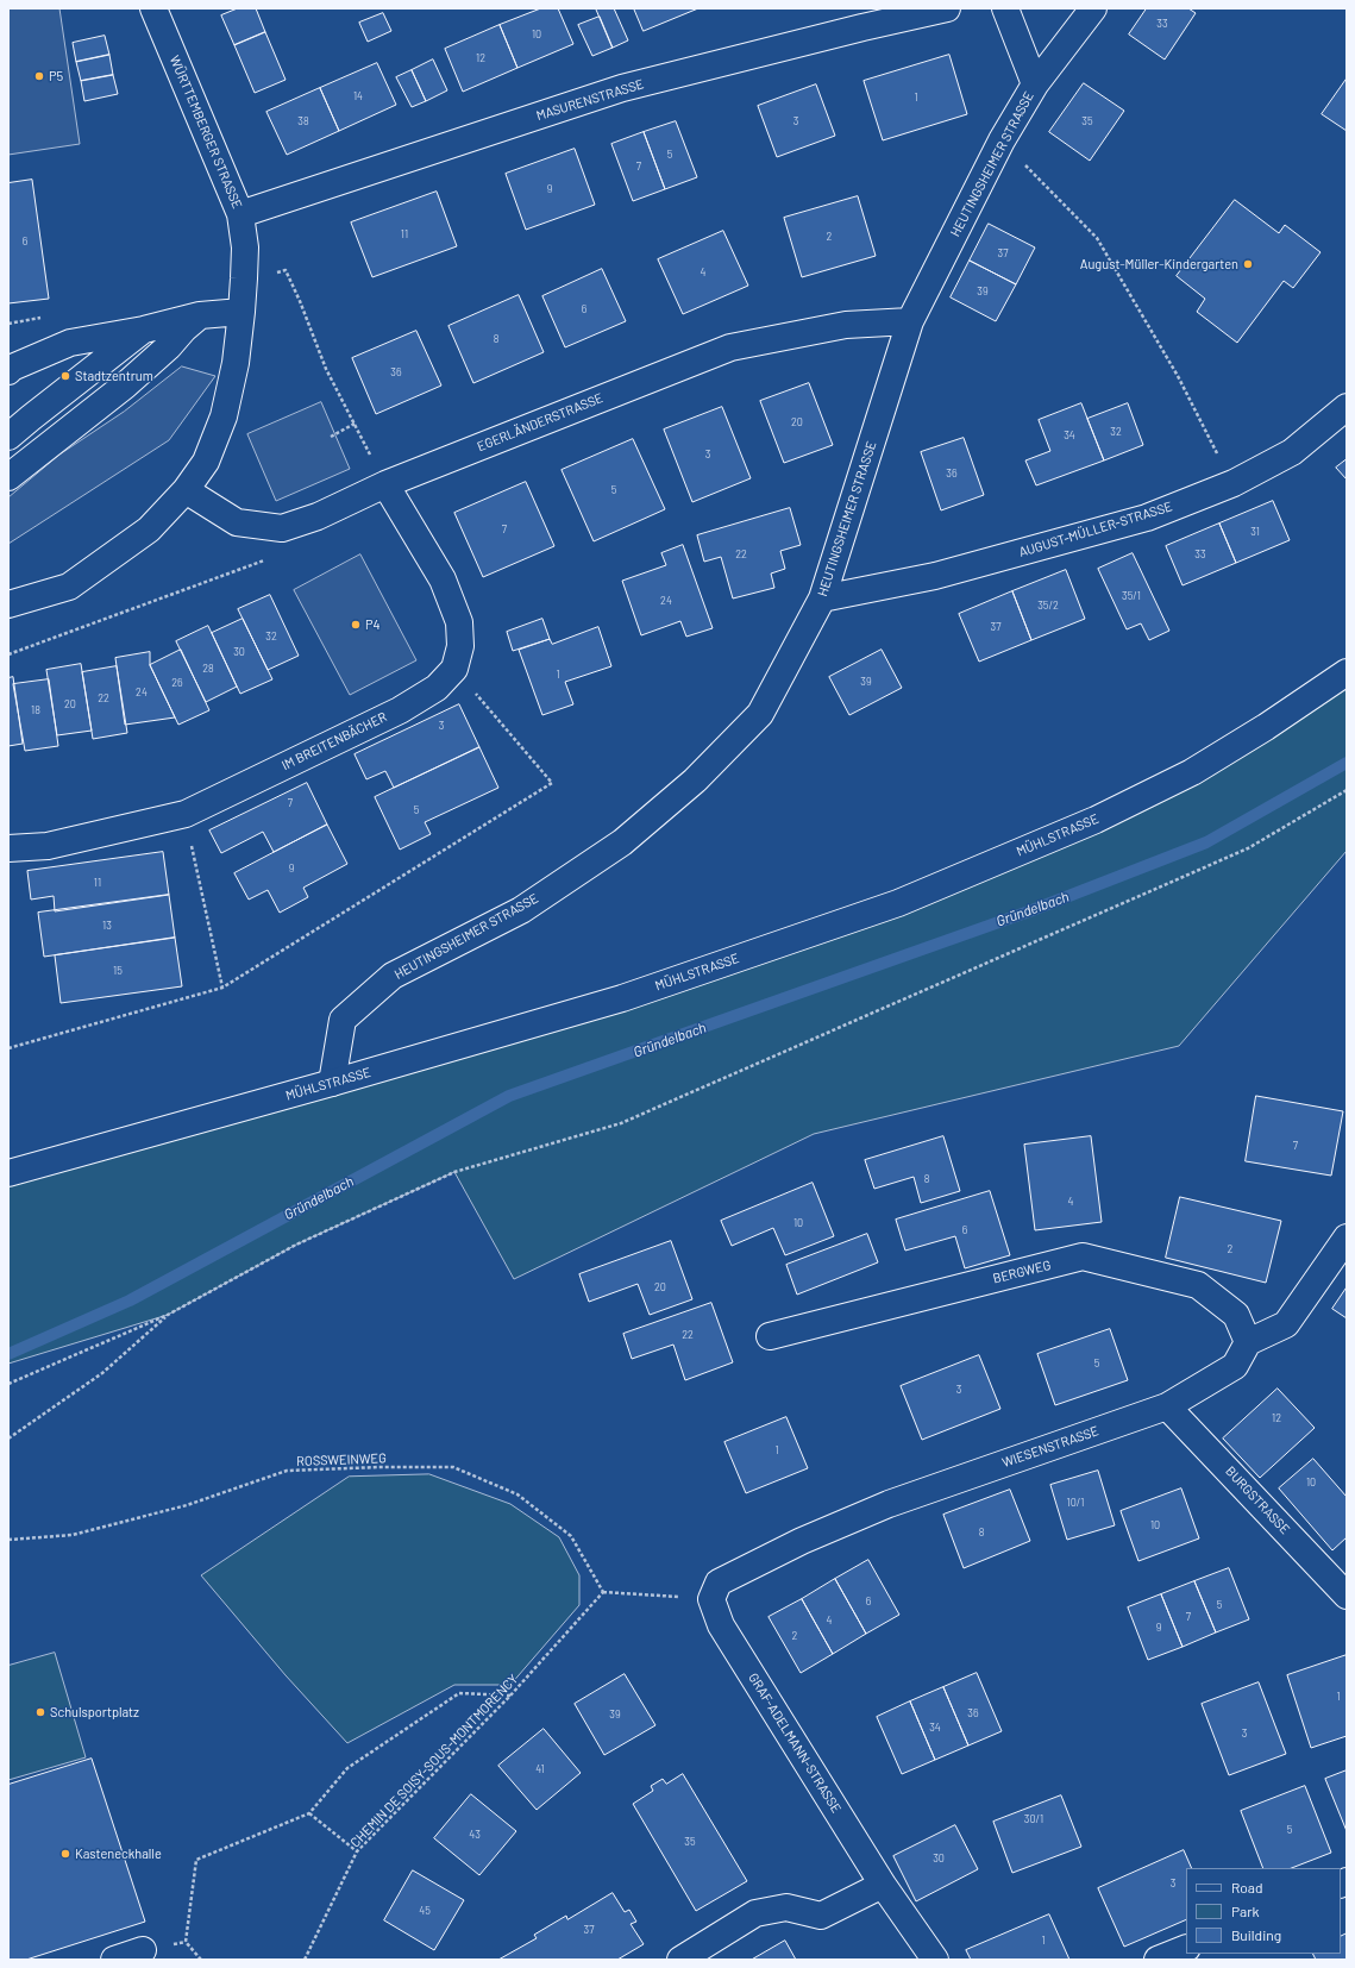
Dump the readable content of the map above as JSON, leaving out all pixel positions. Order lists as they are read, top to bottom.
{
  "streets": {
    "street": [
      "MASURENSTRASSE",
      "WÜRTTEMBERGER STRASSE",
      "HEUTINGSHEIMER STRASSE",
      "EGERLÄNDERSTRASSE",
      "AUGUST-MÜLLER-STRASSE",
      "IM BREITENBÄCHER",
      "MÜHLSTRASSE",
      "BERGWEG",
      "WIESENSTRASSE",
      "BURGSTRASSE",
      "GRAF-ADELMANN-STRASSE"
    ],
    "path": ["ROSSWEINWEG", "CHEMIN DE SOISY-SOUS-MONTMORENCY"]
  },
  "crossings": [
    ["MASURENSTRASSE", "WÜRTTEMBERGER STRASSE"],
    ["WÜRTTEMBERGER STRASSE", "EGERLÄNDERSTRASSE"],
    ["HEUTINGSHEIMER STRASSE", "EGERLÄNDERSTRASSE"],
    ["HEUTINGSHEIMER STRASSE", "AUGUST-MÜLLER-STRASSE"],
    ["HEUTINGSHEIMER STRASSE", "MÜHLSTRASSE"],
    ["EGERLÄNDERSTRASSE", "IM BREITENBÄCHER"],
    ["BERGWEG", "WIESENSTRASSE"],
    ["WIESENSTRASSE", "BURGSTRASSE"],
    ["WIESENSTRASSE", "GRAF-ADELMANN-STRASSE"],
    ["ROSSWEINWEG", "CHEMIN DE SOISY-SOUS-MONTMORENCY"]
  ],
  "water": ["Gründelbach"],
  "places": [
    "P5",
    "August-Müller-Kindergarten",
    "Stadtzentrum",
    "P4",
    "Schulsportplatz",
    "Kasteneckhalle"
  ],
  "house_numbers": [
    "33",
    "10",
    "12",
    "14",
    "1",
    "38",
    "3",
    "35",
    "5",
    "7",
    "9",
    "11",
    "2",
    "6",
    "37",
    "4",
    "39",
    "6",
    "8",
    "36",
    "20",
    "32",
    "34",
    "3",
    "36",
    "5",
    "7",
    "31",
    "22",
    "33",
    "35/1",
    "24",
    "35/2",
    "37",
    "32",
    "30",
    "28",
    "1",
    "39",
    "26",
    "24",
    "22",
    "20",
    "18",
    "3",
    "7",
    "5",
    "9",
    "11",
    "13",
    "15",
    "7",
    "8",
    "4",
    "10",
    "6",
    "2",
    "20",
    "22",
    "5",
    "3",
    "12",
    "1",
    "10",
    "10/1",
    "10",
    "8",
    "6",
    "5",
    "7",
    "4",
    "9",
    "2",
    "1",
    "36",
    "39",
    "34",
    "3",
    "41",
    "30/1",
    "5",
    "43",
    "35",
    "30",
    "3",
    "45",
    "37",
    "1"
  ],
  "legend": ["Road", "Park", "Building"]
}
